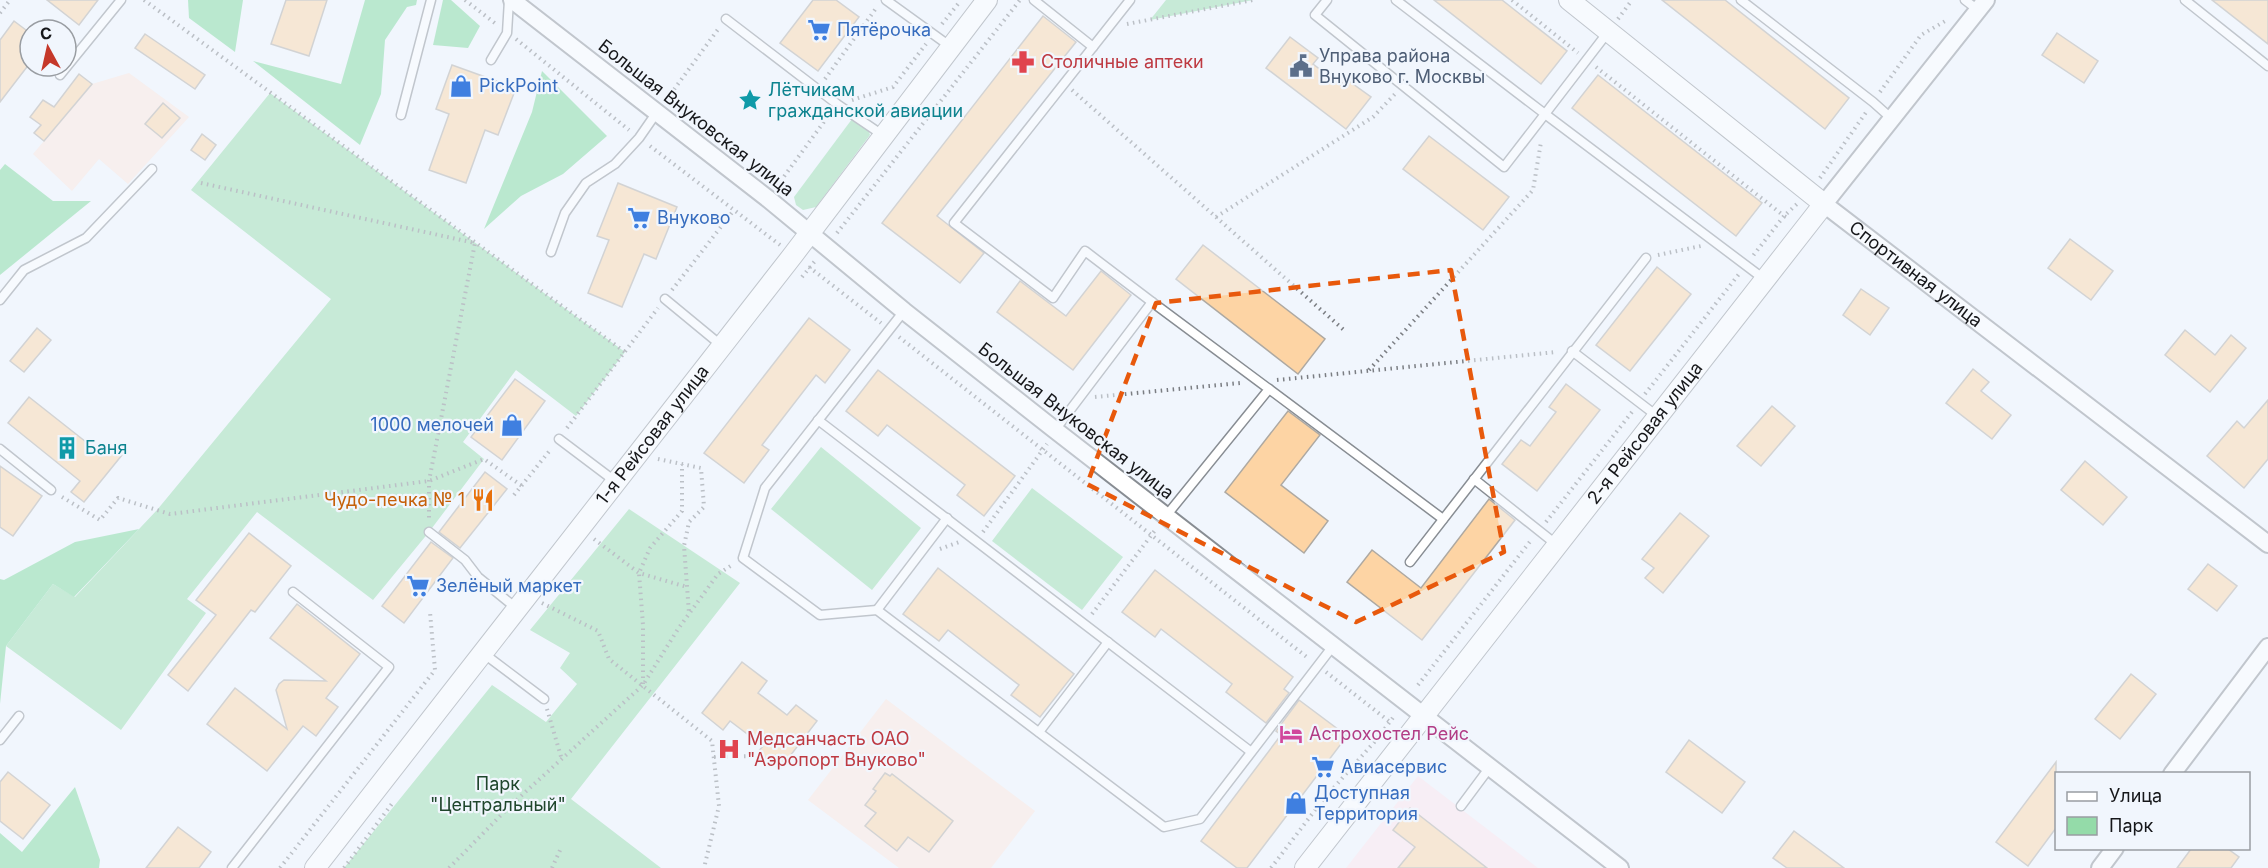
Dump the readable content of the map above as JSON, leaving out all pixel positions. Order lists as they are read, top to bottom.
{
  "streets": {
    "street": [
      "Большая Внуковская улица",
      "Спортивная улица",
      "2-я Рейсовая улица",
      "1-я Рейсовая улица"
    ]
  },
  "crossings": [
    ["Большая Внуковская улица", "2-я Рейсовая улица"],
    ["Большая Внуковская улица", "1-я Рейсовая улица"],
    ["Спортивная улица", "2-я Рейсовая улица"]
  ],
  "parks": ["Парк \"Центральный\""],
  "places": {
    "supermarket": [
      "Пятёрочка",
      "Внуково",
      "Зелёный маркет",
      "Авиасервис"
    ],
    "pharmacy": ["Столичные аптеки"],
    "public building": ["Управа района Внуково г. Москвы"],
    "shop": ["PickPoint", "1000 мелочей", "Доступная Территория"],
    "place": ["Лётчикам гражданской авиации"],
    "building": ["Баня"],
    "restaurant": ["Чудо-печка № 1"],
    "hotel": ["Астрохостел Рейс"],
    "hospital": ["Медсанчасть ОАО \"Аэропорт Внуково\""]
  },
  "legend": ["Улица", "Парк"],
  "north": "top"
}
